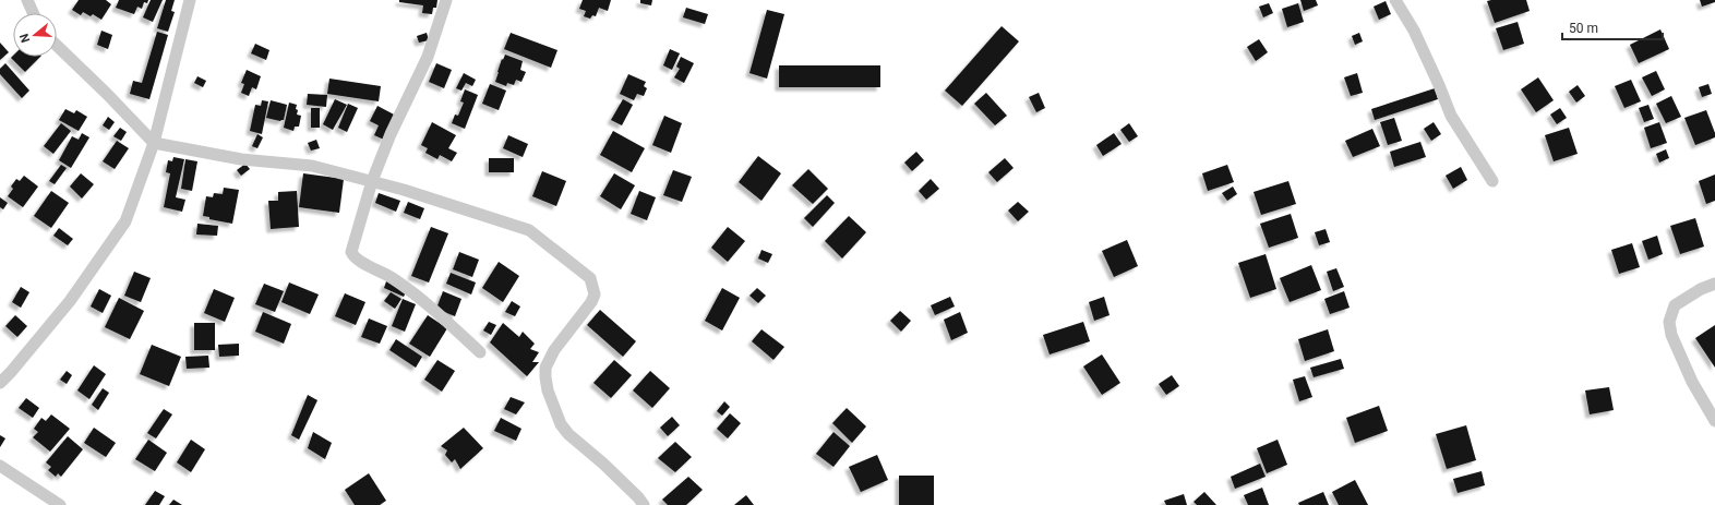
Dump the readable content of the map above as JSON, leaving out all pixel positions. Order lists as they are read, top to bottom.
{
  "scale_bar": "50 m",
  "north": "left"
}
